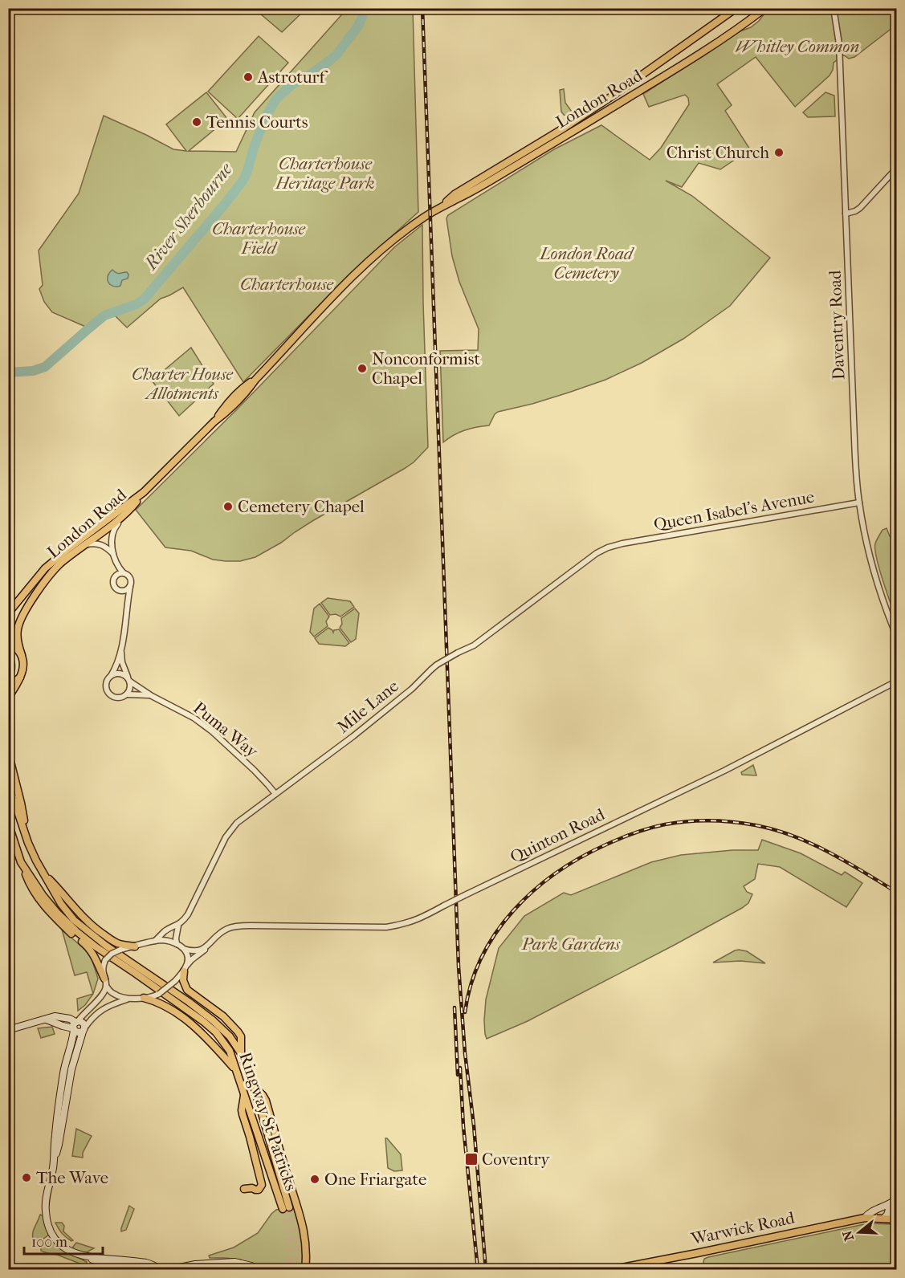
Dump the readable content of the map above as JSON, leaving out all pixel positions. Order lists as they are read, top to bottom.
{
  "streets": {
    "main road": ["London Road", "Ringway St Patricks", "Warwick Road"],
    "street": [
      "Daventry Road",
      "Queen Isabel's Avenue",
      "Mile Lane",
      "Puma Way",
      "Quinton Road"
    ]
  },
  "crossings": [
    ["Daventry Road", "Queen Isabel's Avenue"],
    ["Queen Isabel's Avenue", "Mile Lane"],
    ["Mile Lane", "Puma Way"],
    ["Mile Lane", "Quinton Road"]
  ],
  "water": ["River Sherbourne"],
  "parks": [
    "Whitley Common",
    "Charterhouse Heritage Park",
    "Charterhouse Field",
    "London Road Cemetery",
    "Charterhouse",
    "Charter House Allotments",
    "Park Gardens"
  ],
  "places": {
    "other": [
      "Astroturf",
      "Tennis Courts",
      "Christ Church",
      "Nonconformist Chapel",
      "Cemetery Chapel",
      "The Wave",
      "One Friargate"
    ],
    "transit": ["Coventry"]
  },
  "scale_bar": "100 m",
  "north": "left"
}
